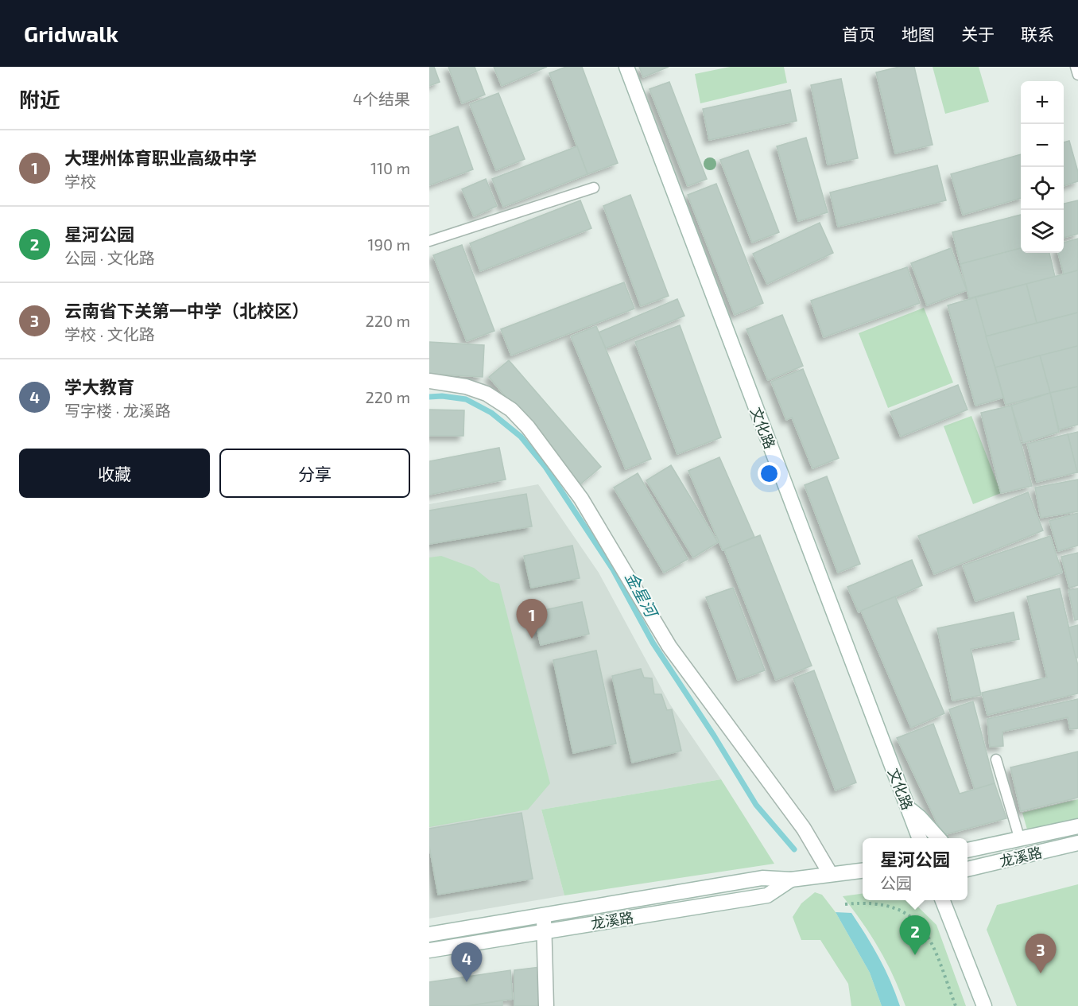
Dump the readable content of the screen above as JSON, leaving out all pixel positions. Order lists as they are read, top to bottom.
{
  "streets": {
    "street": ["文化路", "龙溪路"]
  },
  "water": ["金星河"],
  "page": {
    "header": "Gridwalk",
    "nav": [
      "首页",
      "地图",
      "关于",
      "联系"
    ],
    "heading": ["附近", "4个结果"],
    "map_buttons": ["+", "−"],
    "list": [
      {
        "mark": "1",
        "name": "大理州体育职业高级中学",
        "note": "学校",
        "value": "110 m"
      },
      {
        "mark": "2",
        "name": "星河公园",
        "note": "公园 · 文化路",
        "value": "190 m"
      },
      {
        "mark": "3",
        "name": "云南省下关第一中学（北校区）",
        "note": "学校 · 文化路",
        "value": "220 m"
      },
      {
        "mark": "4",
        "name": "学大教育",
        "note": "写字楼 · 龙溪路",
        "value": "220 m"
      }
    ],
    "buttons": ["收藏", "分享"],
    "pins": [
      "1",
      "2",
      "3",
      "4"
    ],
    "popup": ["星河公园", "公园"]
  }
}
